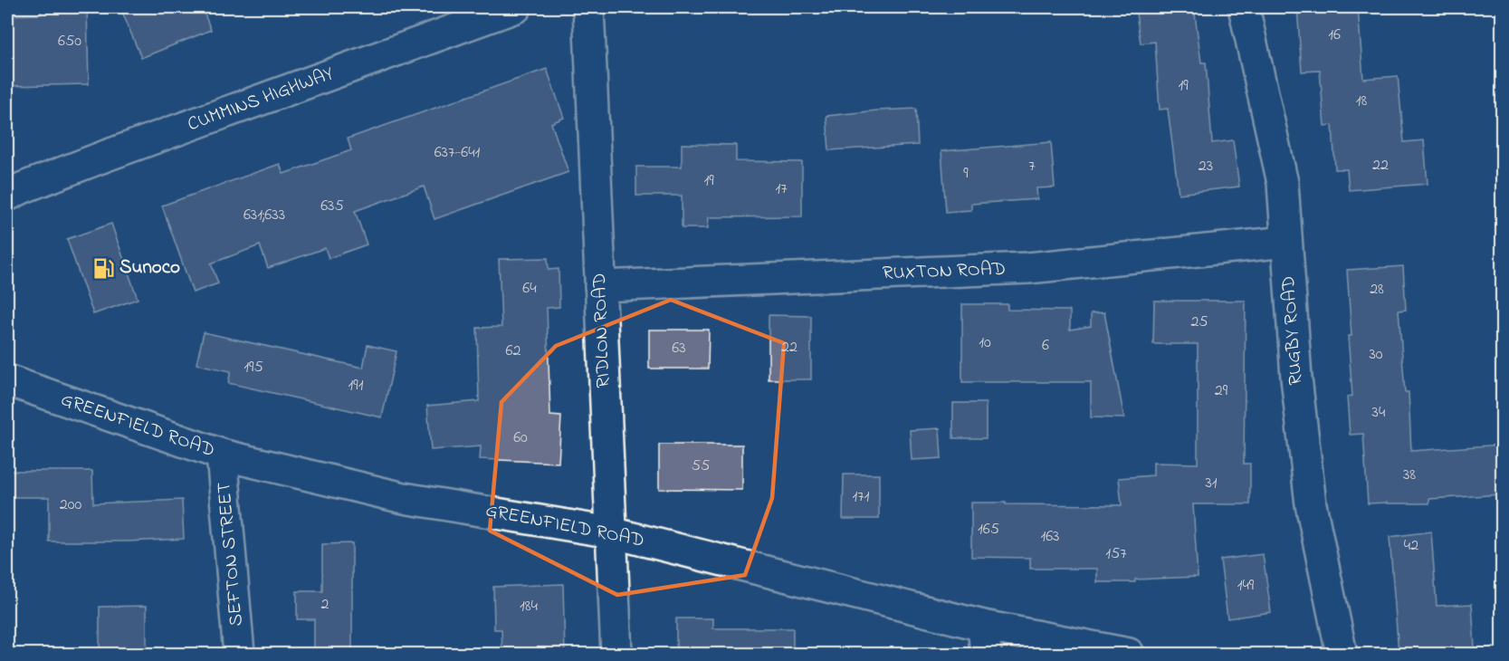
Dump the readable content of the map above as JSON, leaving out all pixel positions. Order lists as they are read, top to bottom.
{
  "streets": {
    "street": [
      "CUMMINS HIGHWAY",
      "RUXTON ROAD",
      "RIDLON ROAD",
      "RUGBY ROAD",
      "GREENFIELD ROAD",
      "SEFTON STREET"
    ]
  },
  "crossings": [
    ["RUXTON ROAD", "RIDLON ROAD"],
    ["RUXTON ROAD", "RUGBY ROAD"],
    ["RIDLON ROAD", "GREENFIELD ROAD"],
    ["GREENFIELD ROAD", "SEFTON STREET"]
  ],
  "places": {
    "fuel station": ["Sunoco"]
  },
  "house_numbers": [
    "16",
    "650",
    "19",
    "18",
    "637-641",
    "22",
    "7",
    "23",
    "9",
    "19",
    "17",
    "635",
    "631;633",
    "64",
    "28",
    "25",
    "10",
    "6",
    "22",
    "63",
    "62",
    "30",
    "195",
    "191",
    "29",
    "34",
    "60",
    "55",
    "38",
    "31",
    "171",
    "200",
    "165",
    "163",
    "42",
    "157",
    "149",
    "2",
    "184"
  ]
}
